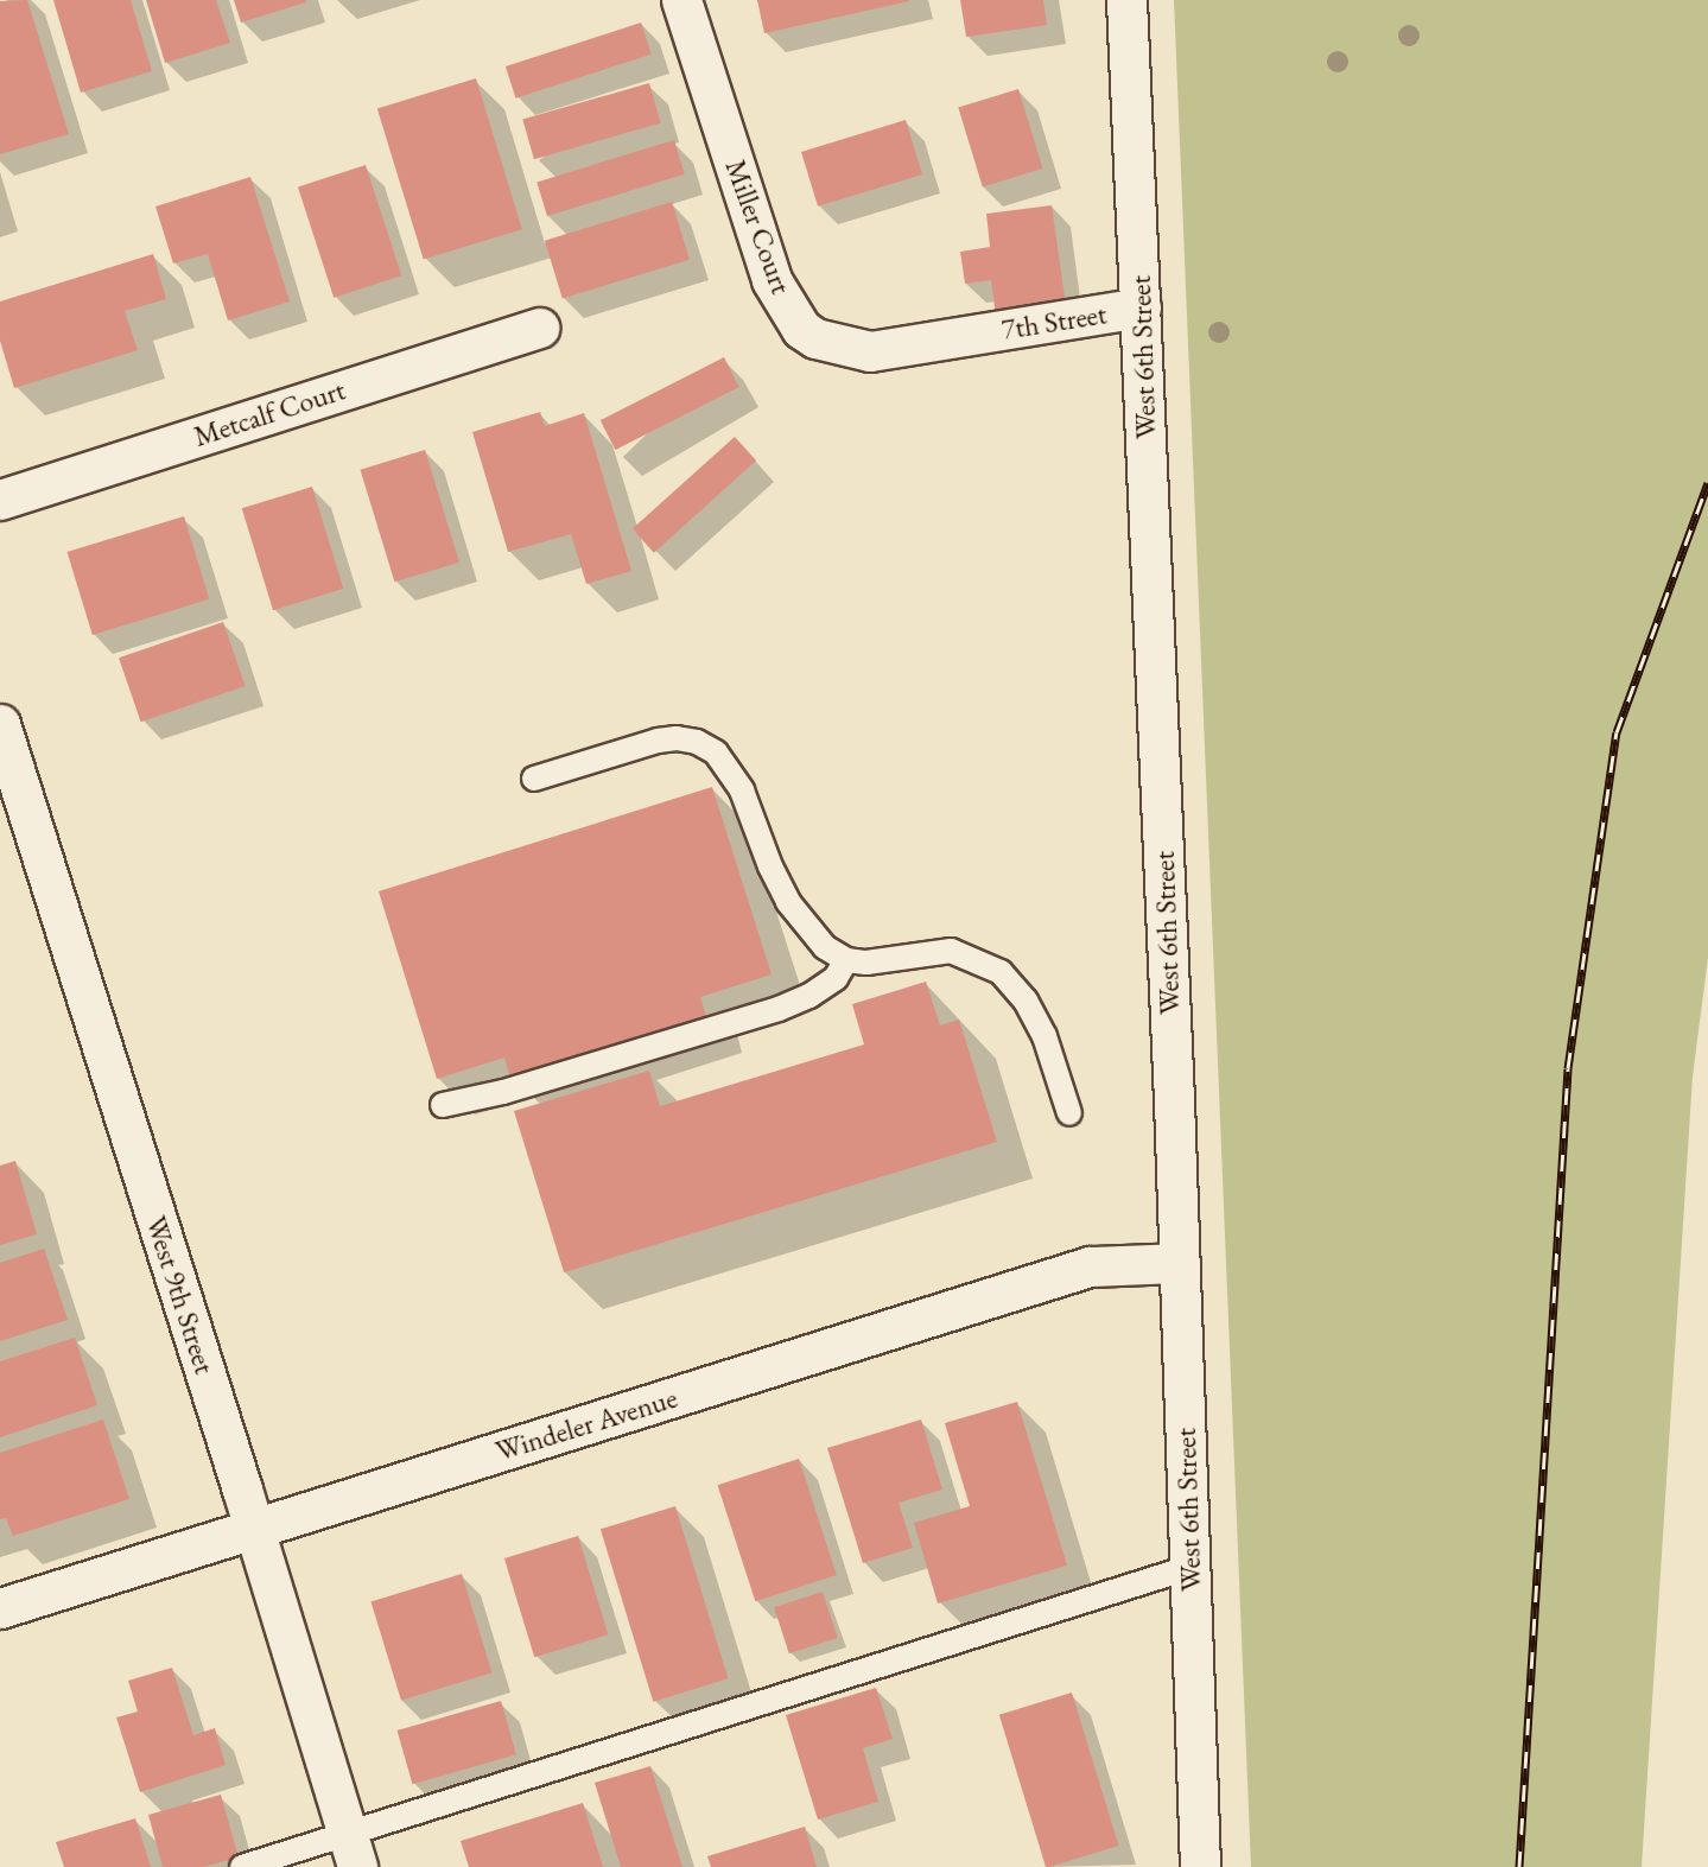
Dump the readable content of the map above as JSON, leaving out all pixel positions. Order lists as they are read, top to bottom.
{
  "streets": {
    "street": [
      "Miller Court",
      "7th Street",
      "West 6th Street",
      "Metcalf Court",
      "West 9th Street",
      "Windeler Avenue"
    ]
  },
  "crossings": [
    ["Miller Court", "7th Street"],
    ["7th Street", "West 6th Street"],
    ["West 6th Street", "Windeler Avenue"],
    ["West 9th Street", "Windeler Avenue"]
  ]
}
